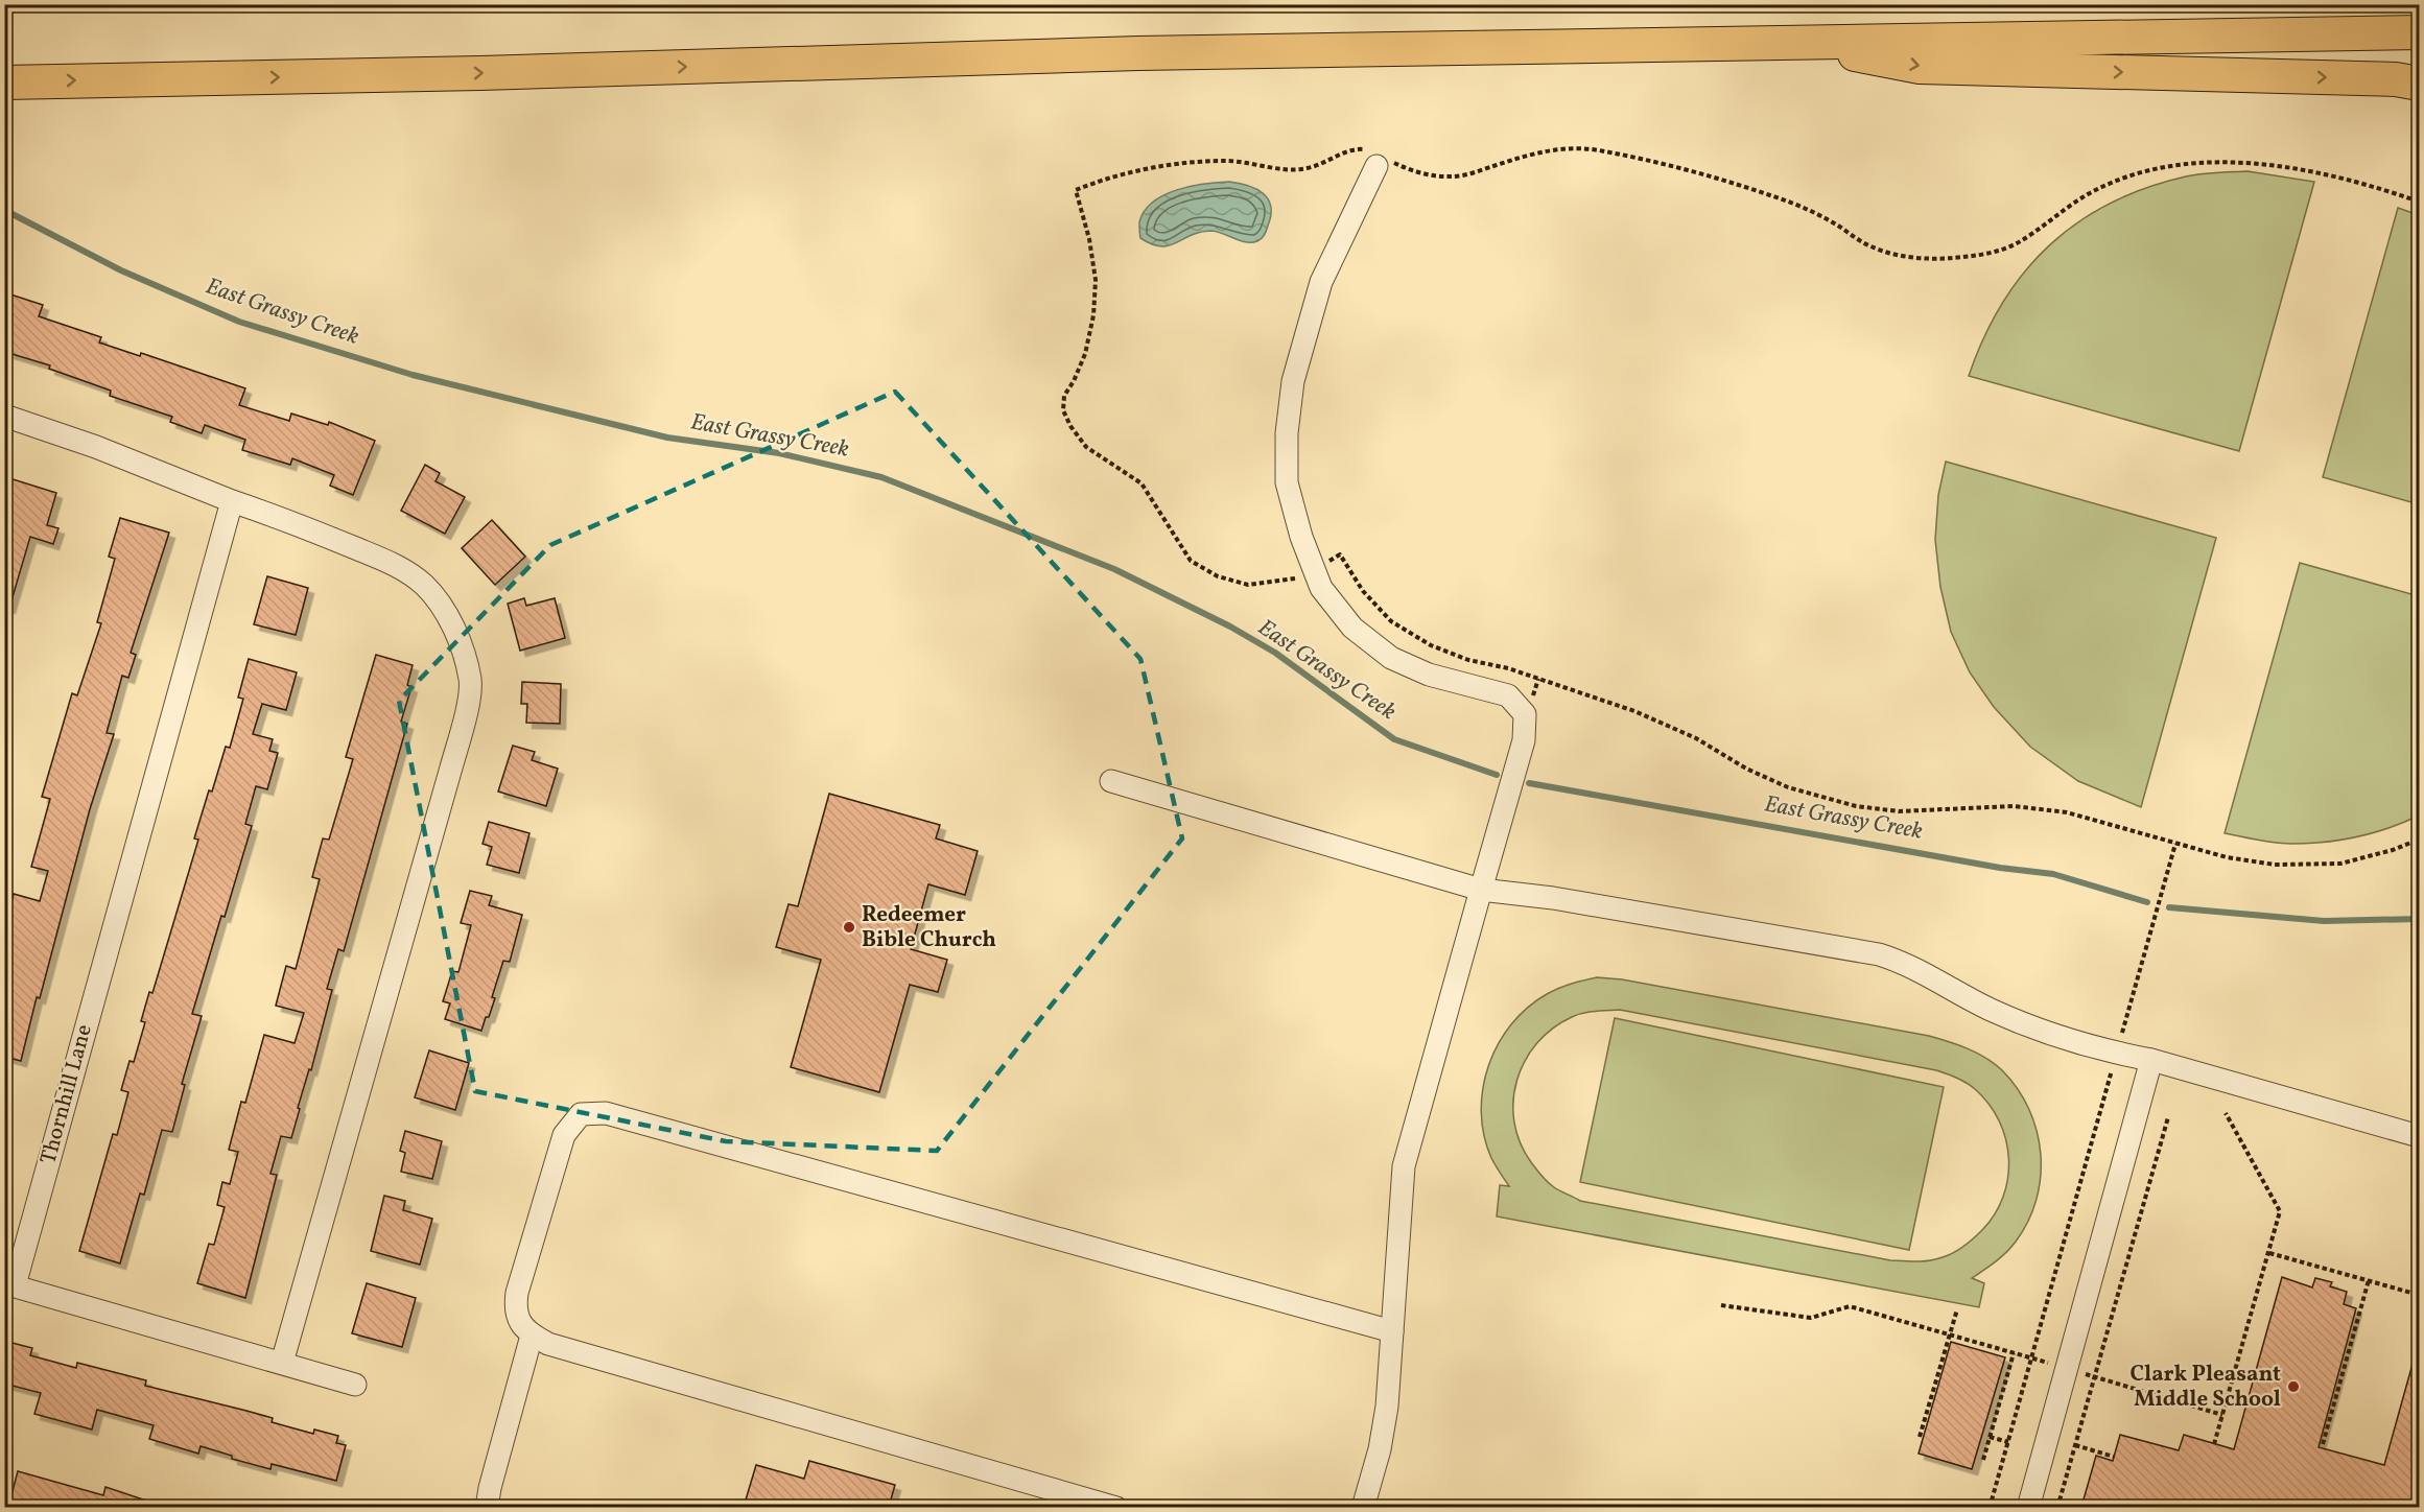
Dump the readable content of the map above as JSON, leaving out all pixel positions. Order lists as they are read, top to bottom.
{
  "streets": {
    "street": ["Thornhill Lane"]
  },
  "water": ["East Grassy Creek"],
  "places": ["Redeemer Bible Church", "Clark Pleasant Middle School"]
}
